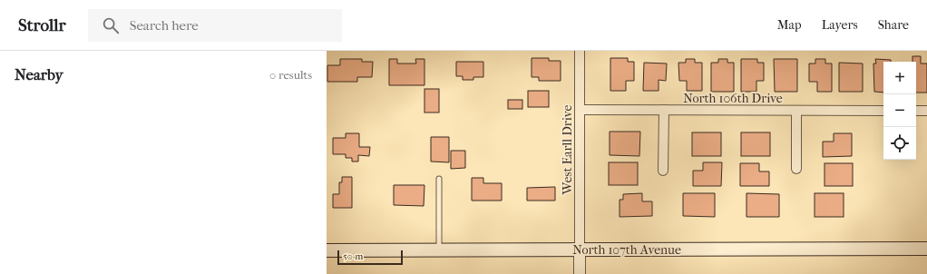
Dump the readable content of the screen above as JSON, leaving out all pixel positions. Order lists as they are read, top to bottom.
{
  "streets": {
    "main road": ["North 107th Avenue"],
    "street": ["North 106th Drive", "West Earll Drive"]
  },
  "crossings": [
    ["North 106th Drive", "West Earll Drive"],
    ["West Earll Drive", "North 107th Avenue"]
  ],
  "scale_bar": "50 m",
  "page": {
    "header": "Strollr",
    "search": "Search here",
    "nav": ["Map", "Layers", "Share"],
    "heading": ["Nearby", "0 results"],
    "map_buttons": ["+", "−"],
    "scale": "50 m"
  }
}
